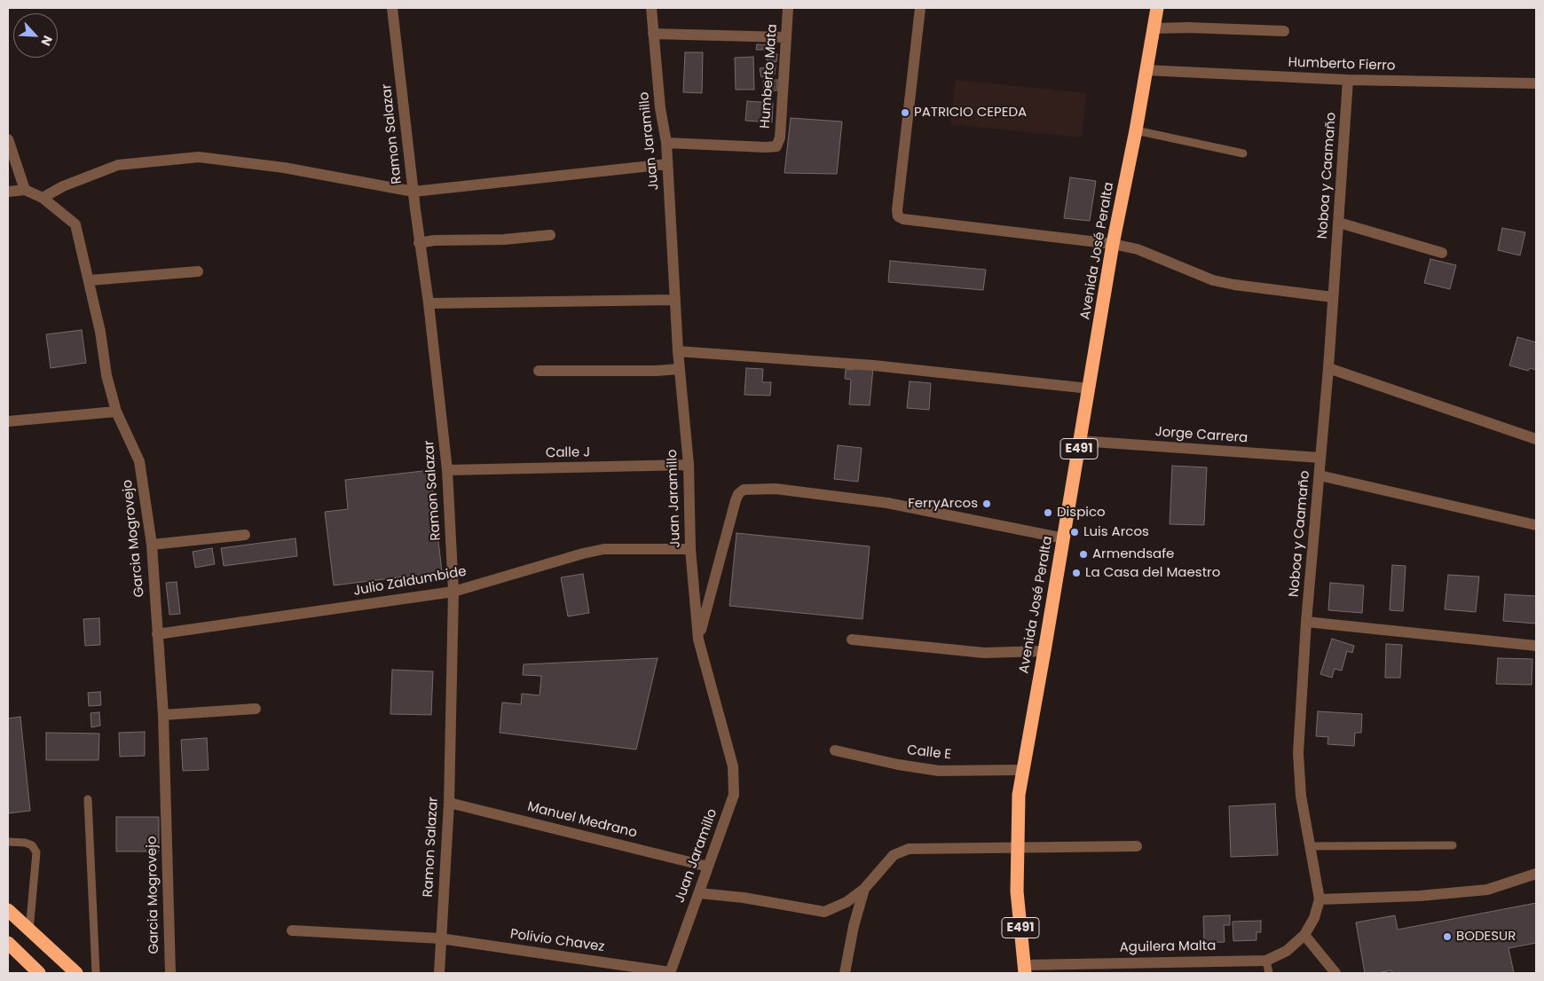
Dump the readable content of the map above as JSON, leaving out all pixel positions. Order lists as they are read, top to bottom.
{
  "streets": {
    "highway": ["Avenida José Peralta", "E491"],
    "street": [
      "Humberto Fierro",
      "Humberto Mata",
      "Ramon Salazar",
      "Juan Jaramillo",
      "Noboa y Caamaño",
      "Jorge Carrera",
      "Calle J",
      "Garcia Mogrovejo",
      "Julio Zaldumbide",
      "Calle E",
      "Manuel Medrano",
      "Polivio Chavez",
      "Aguilera Malta"
    ]
  },
  "crossings": [
    ["Humberto Fierro", "Noboa y Caamaño"],
    ["Humberto Fierro", "Avenida José Peralta"],
    ["Humberto Mata", "Juan Jaramillo"],
    ["Ramon Salazar", "Calle J"],
    ["Ramon Salazar", "Julio Zaldumbide"],
    ["Ramon Salazar", "Manuel Medrano"],
    ["Ramon Salazar", "Polivio Chavez"],
    ["Juan Jaramillo", "Calle J"],
    ["Juan Jaramillo", "Julio Zaldumbide"],
    ["Juan Jaramillo", "Manuel Medrano"],
    ["Juan Jaramillo", "Polivio Chavez"],
    ["Noboa y Caamaño", "Jorge Carrera"],
    ["Noboa y Caamaño", "Aguilera Malta"],
    ["Avenida José Peralta", "Jorge Carrera"],
    ["Avenida José Peralta", "Calle E"],
    ["Avenida José Peralta", "Aguilera Malta"],
    ["Garcia Mogrovejo", "Julio Zaldumbide"]
  ],
  "places": [
    "PATRICIO CEPEDA",
    "FerryArcos",
    "Dispico",
    "Luis Arcos",
    "Armendsafe",
    "La Casa del Maestro",
    "BODESUR"
  ],
  "north": "bottom right"
}
